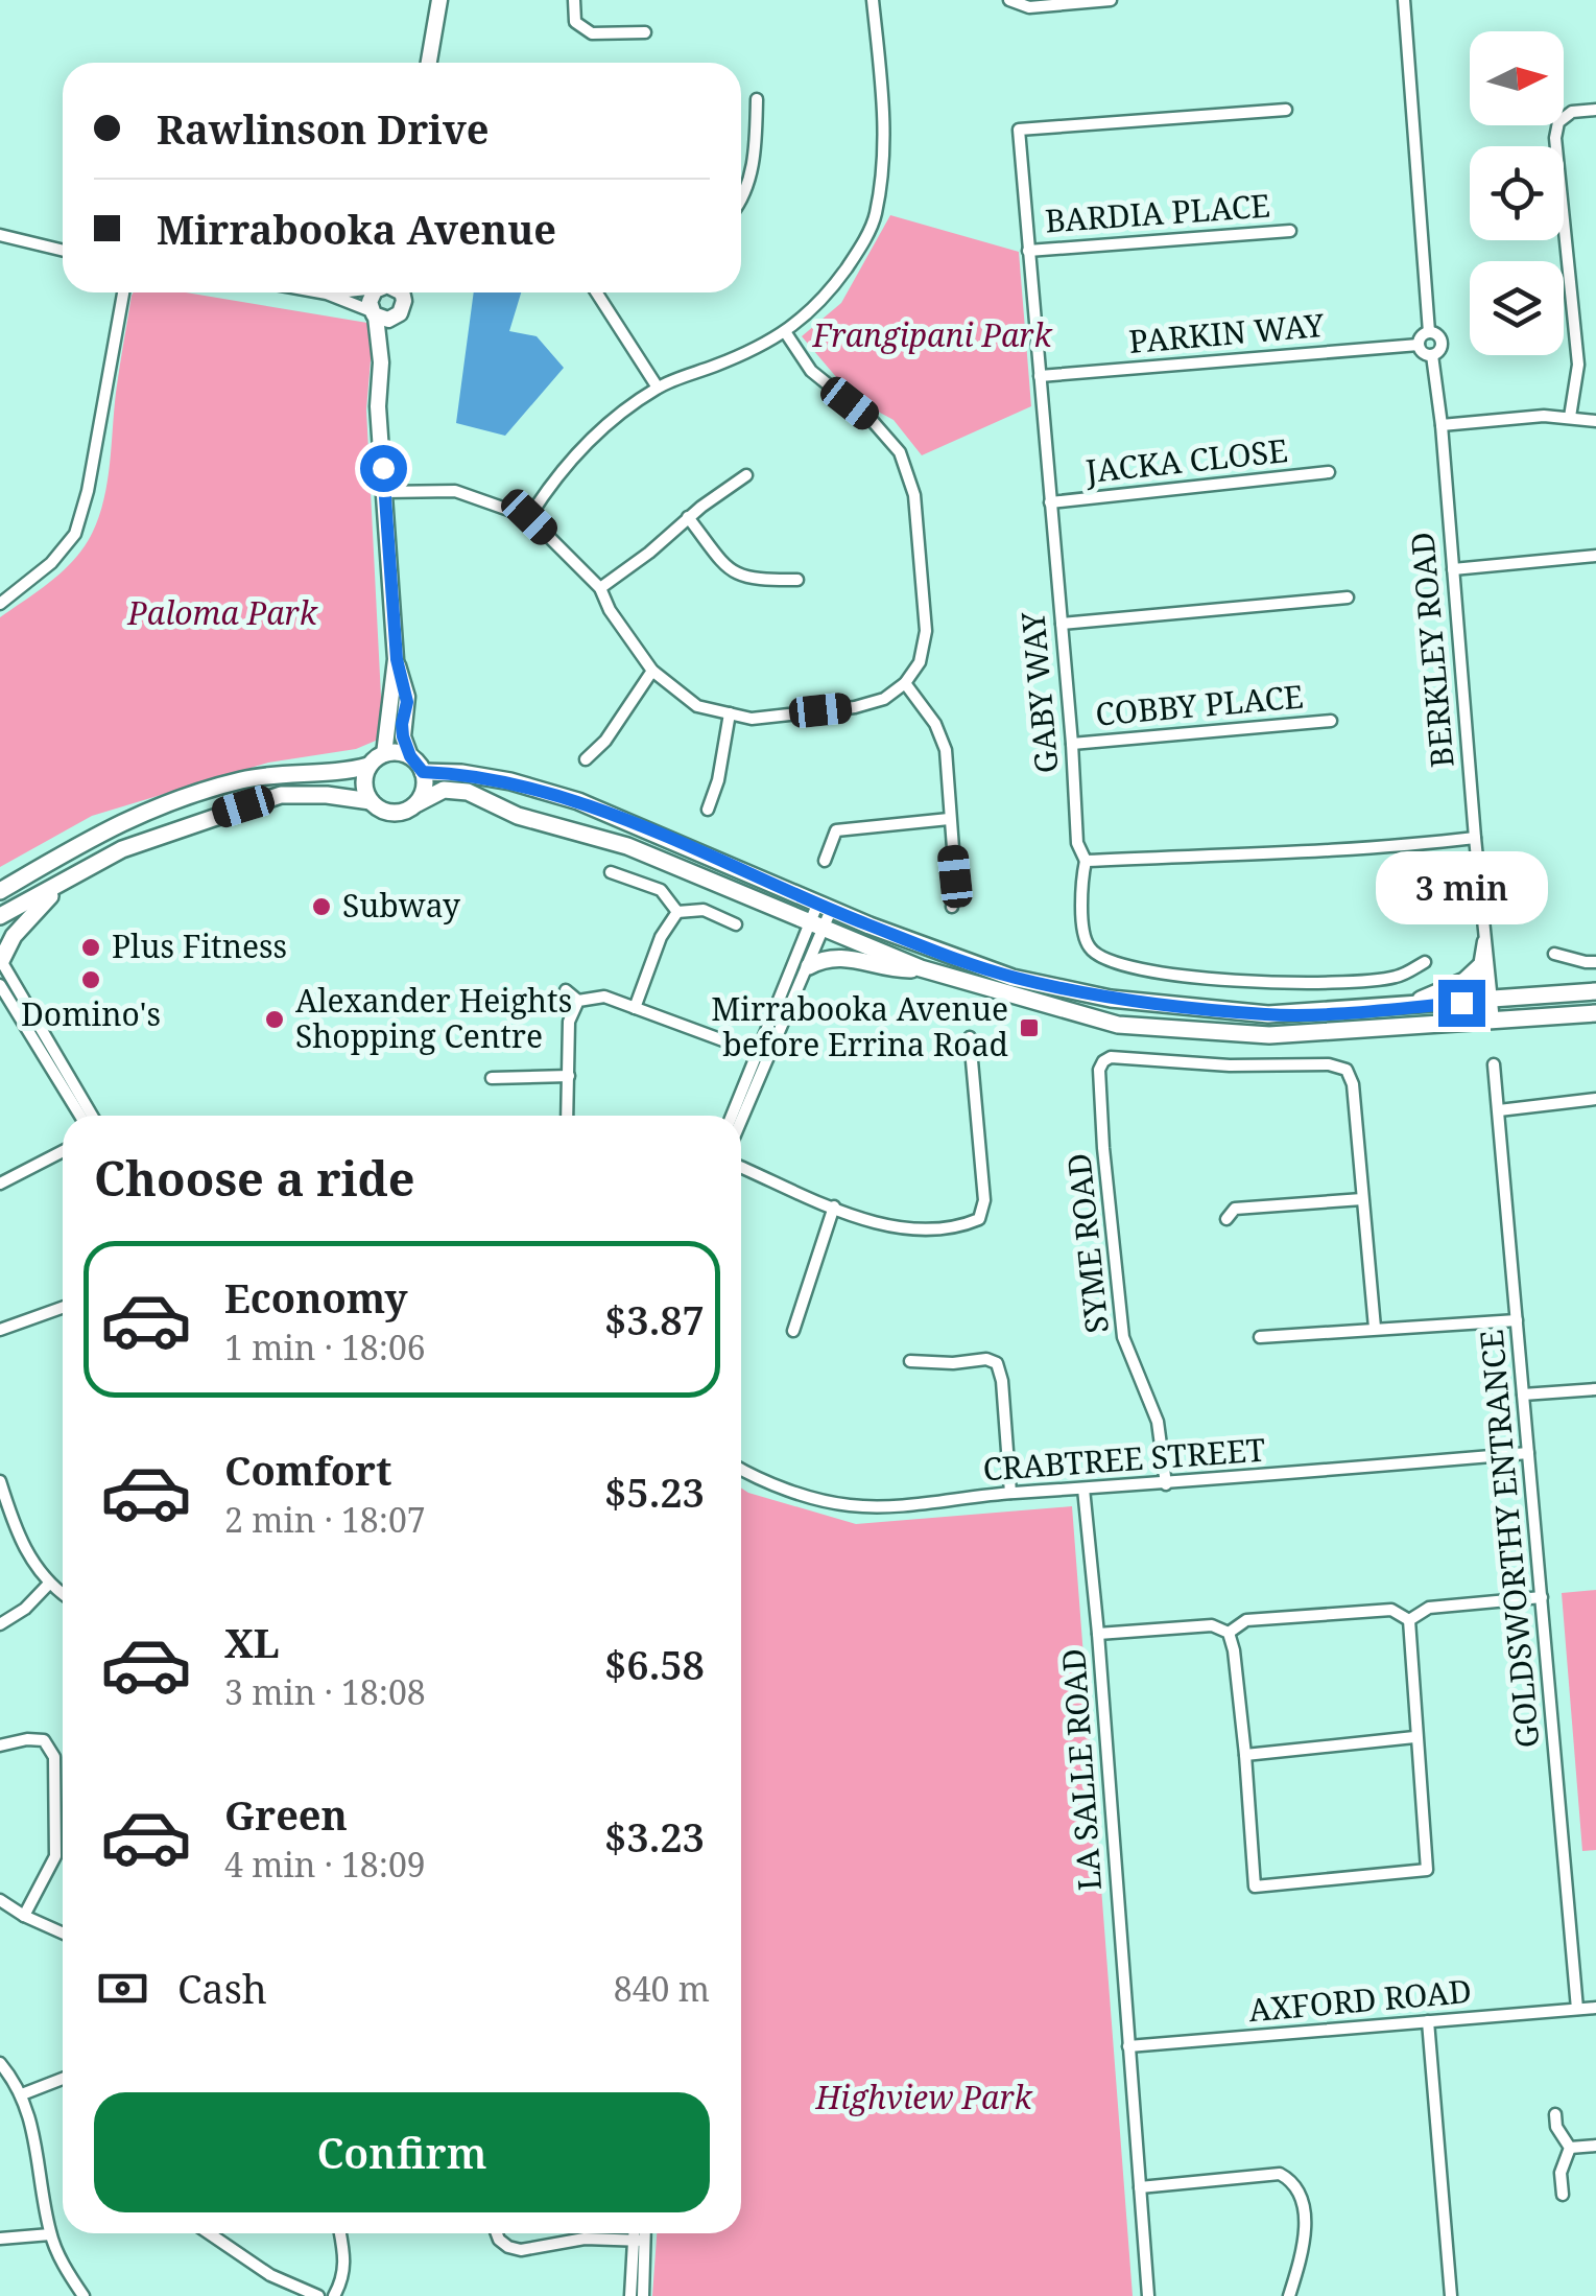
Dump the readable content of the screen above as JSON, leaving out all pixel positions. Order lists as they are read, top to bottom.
{
  "streets": {
    "street": [
      "BARDIA PLACE",
      "PARKIN WAY",
      "JACKA CLOSE",
      "BERKLEY ROAD",
      "GABY WAY",
      "COBBY PLACE",
      "SYME ROAD",
      "CRABTREE STREET",
      "GOLDSWORTHY ENTRANCE",
      "LA SALLE ROAD",
      "AXFORD ROAD"
    ]
  },
  "crossings": [
    ["BARDIA PLACE", "GABY WAY"],
    ["PARKIN WAY", "BERKLEY ROAD"],
    ["PARKIN WAY", "GABY WAY"],
    ["JACKA CLOSE", "GABY WAY"],
    ["GABY WAY", "COBBY PLACE"],
    ["SYME ROAD", "CRABTREE STREET"],
    ["CRABTREE STREET", "GOLDSWORTHY ENTRANCE"],
    ["CRABTREE STREET", "LA SALLE ROAD"],
    ["GOLDSWORTHY ENTRANCE", "AXFORD ROAD"],
    ["LA SALLE ROAD", "AXFORD ROAD"]
  ],
  "parks": ["Frangipani Park", "Paloma Park", "Highview Park"],
  "places": {
    "other": [
      "Subway",
      "Plus Fitness",
      "Domino's",
      "Alexander Heights Shopping Centre"
    ],
    "transit": ["Mirrabooka Avenue before Errina Road"]
  },
  "north": "right",
  "page": {
    "banner": ["Rawlinson Drive", "Mirrabooka Avenue"],
    "bubble": "3 min",
    "heading": "Choose a ride",
    "list": [
      {
        "name": "Economy",
        "note": "1 min · 18:06",
        "value": "$3.87"
      },
      {
        "name": "Comfort",
        "note": "2 min · 18:07",
        "value": "$5.23"
      },
      {
        "name": "XL",
        "note": "3 min · 18:08",
        "value": "$6.58"
      },
      {
        "name": "Green",
        "note": "4 min · 18:09",
        "value": "$3.23"
      }
    ],
    "pay": ["Cash", "840 m"],
    "buttons": "Confirm"
  }
}
